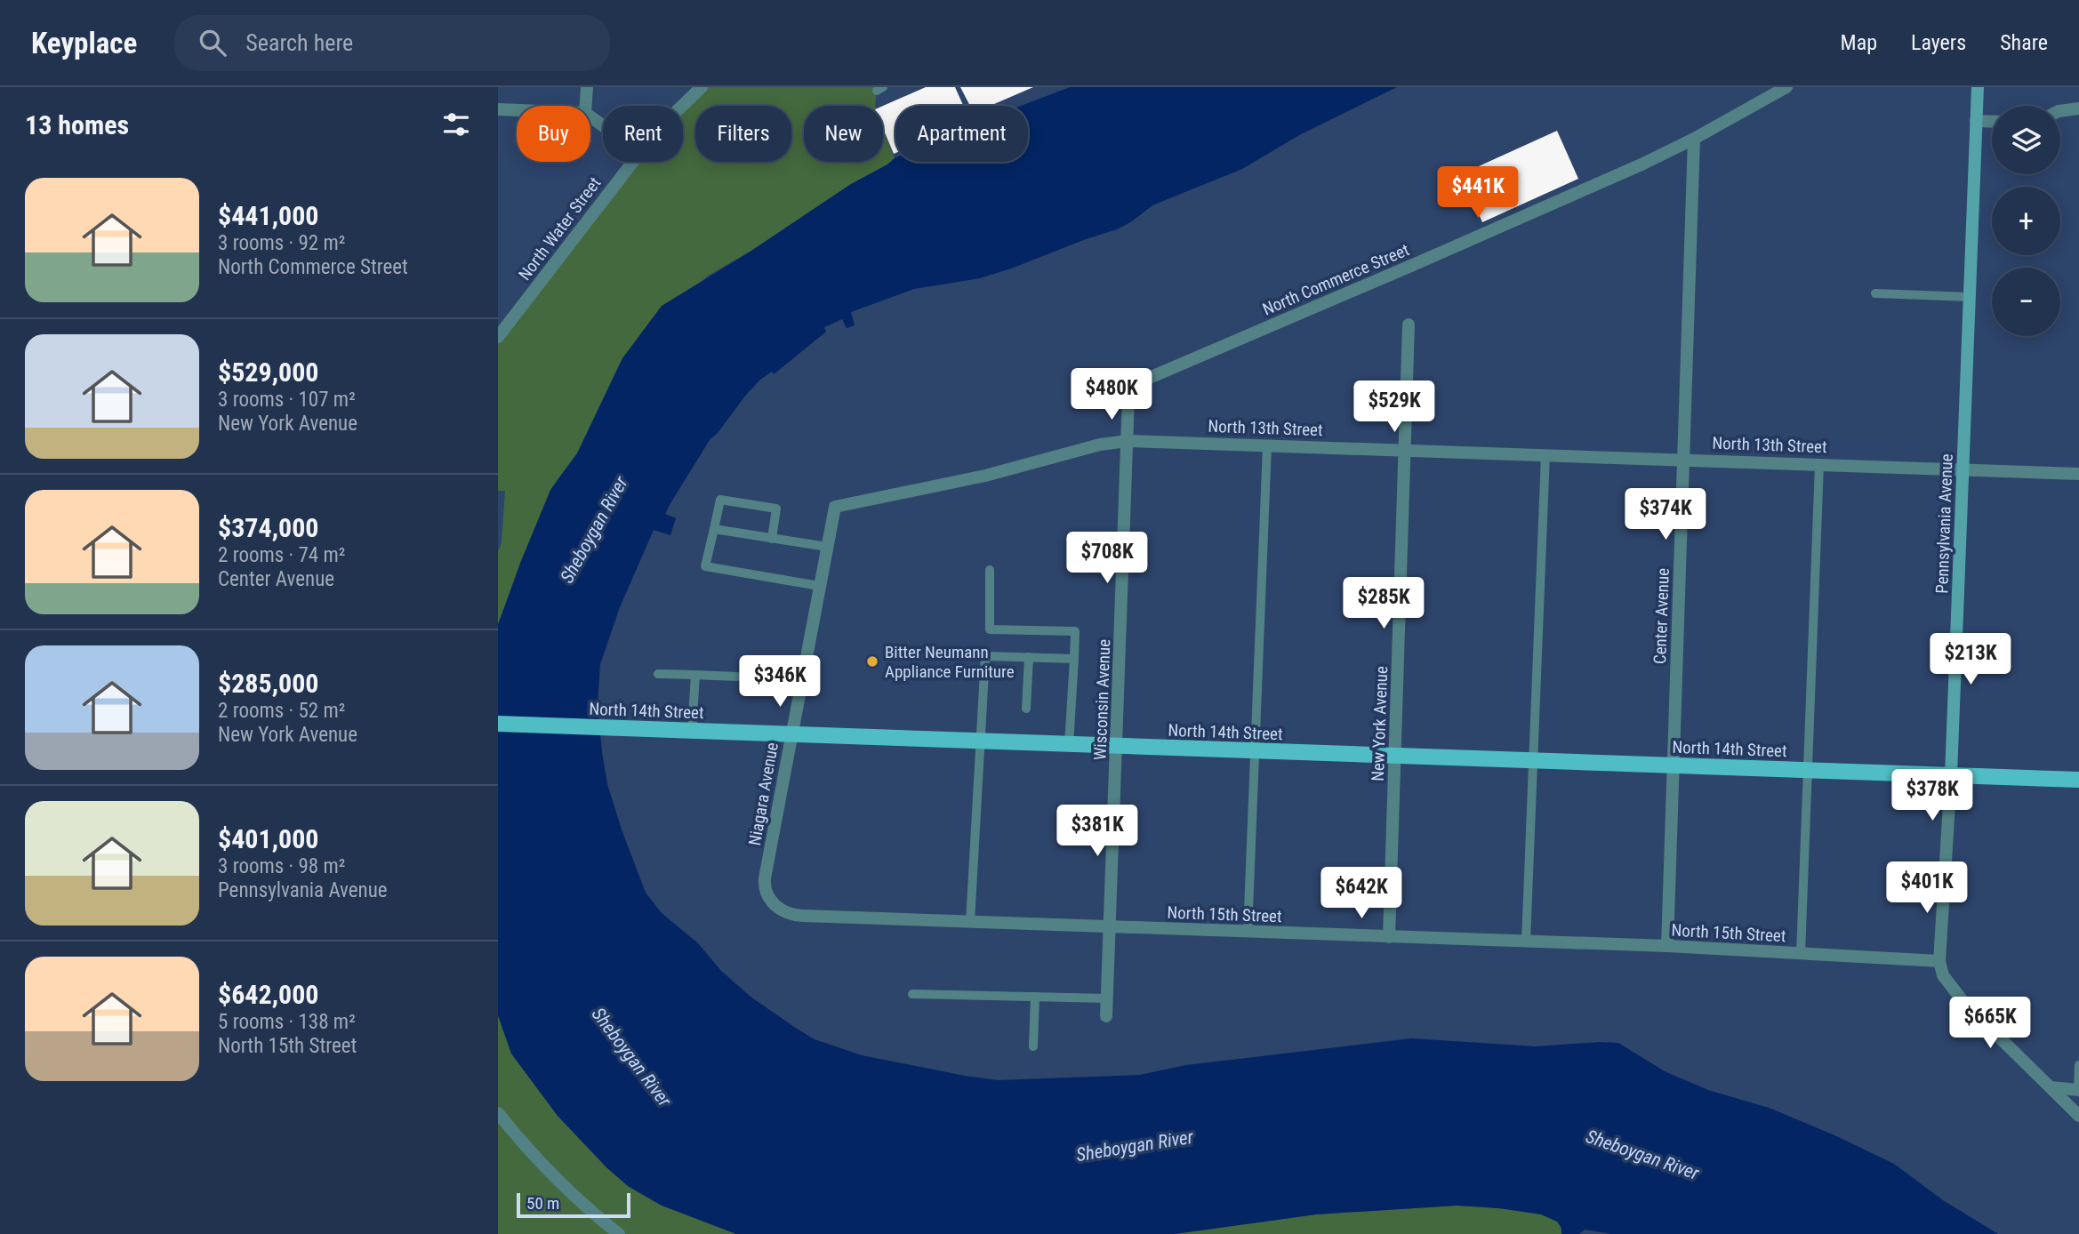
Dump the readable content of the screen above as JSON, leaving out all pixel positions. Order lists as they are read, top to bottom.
{
  "streets": {
    "main road": ["North 14th Street"],
    "street": [
      "North Water Street",
      "North Commerce Street",
      "North 13th Street",
      "Pennsylvania Avenue",
      "Center Avenue",
      "Wisconsin Avenue",
      "New York Avenue",
      "Niagara Avenue",
      "North 15th Street"
    ]
  },
  "crossings": [
    ["North Commerce Street", "Center Avenue"],
    ["North Commerce Street", "Wisconsin Avenue"],
    ["North 13th Street", "Pennsylvania Avenue"],
    ["North 13th Street", "Center Avenue"],
    ["North 13th Street", "Wisconsin Avenue"],
    ["North 13th Street", "New York Avenue"],
    ["North 13th Street", "Niagara Avenue"],
    ["Pennsylvania Avenue", "North 14th Street"],
    ["Pennsylvania Avenue", "North 15th Street"],
    ["Center Avenue", "North 14th Street"],
    ["Center Avenue", "North 15th Street"],
    ["Wisconsin Avenue", "North 14th Street"],
    ["Wisconsin Avenue", "North 15th Street"],
    ["North 14th Street", "New York Avenue"],
    ["North 14th Street", "Niagara Avenue"],
    ["New York Avenue", "North 15th Street"],
    ["Niagara Avenue", "North 15th Street"]
  ],
  "water": ["Sheboygan River"],
  "places": ["Bitter Neumann Appliance Furniture"],
  "scale_bar": "50 m",
  "page": {
    "header": "Keyplace",
    "search": "Search here",
    "nav": ["Map", "Layers", "Share"],
    "heading": "13 homes",
    "map_buttons": ["+", "−"],
    "chip": [
      "Buy",
      "Rent",
      "Filters",
      "New",
      "Apartment"
    ],
    "list": [
      {
        "name": "$441,000",
        "note": "3 rooms · 92 m² · North Commerce Street"
      },
      {
        "name": "$529,000",
        "note": "3 rooms · 107 m² · New York Avenue"
      },
      {
        "name": "$374,000",
        "note": "2 rooms · 74 m² · Center Avenue"
      },
      {
        "name": "$285,000",
        "note": "2 rooms · 52 m² · New York Avenue"
      },
      {
        "name": "$401,000",
        "note": "3 rooms · 98 m² · Pennsylvania Avenue"
      },
      {
        "name": "$642,000",
        "note": "5 rooms · 138 m² · North 15th Street"
      }
    ],
    "price": [
      "$441K",
      "$480K",
      "$529K",
      "$374K",
      "$708K",
      "$285K",
      "$213K",
      "$346K",
      "$378K",
      "$381K",
      "$401K",
      "$642K",
      "$665K"
    ],
    "scale": "50 m"
  }
}
